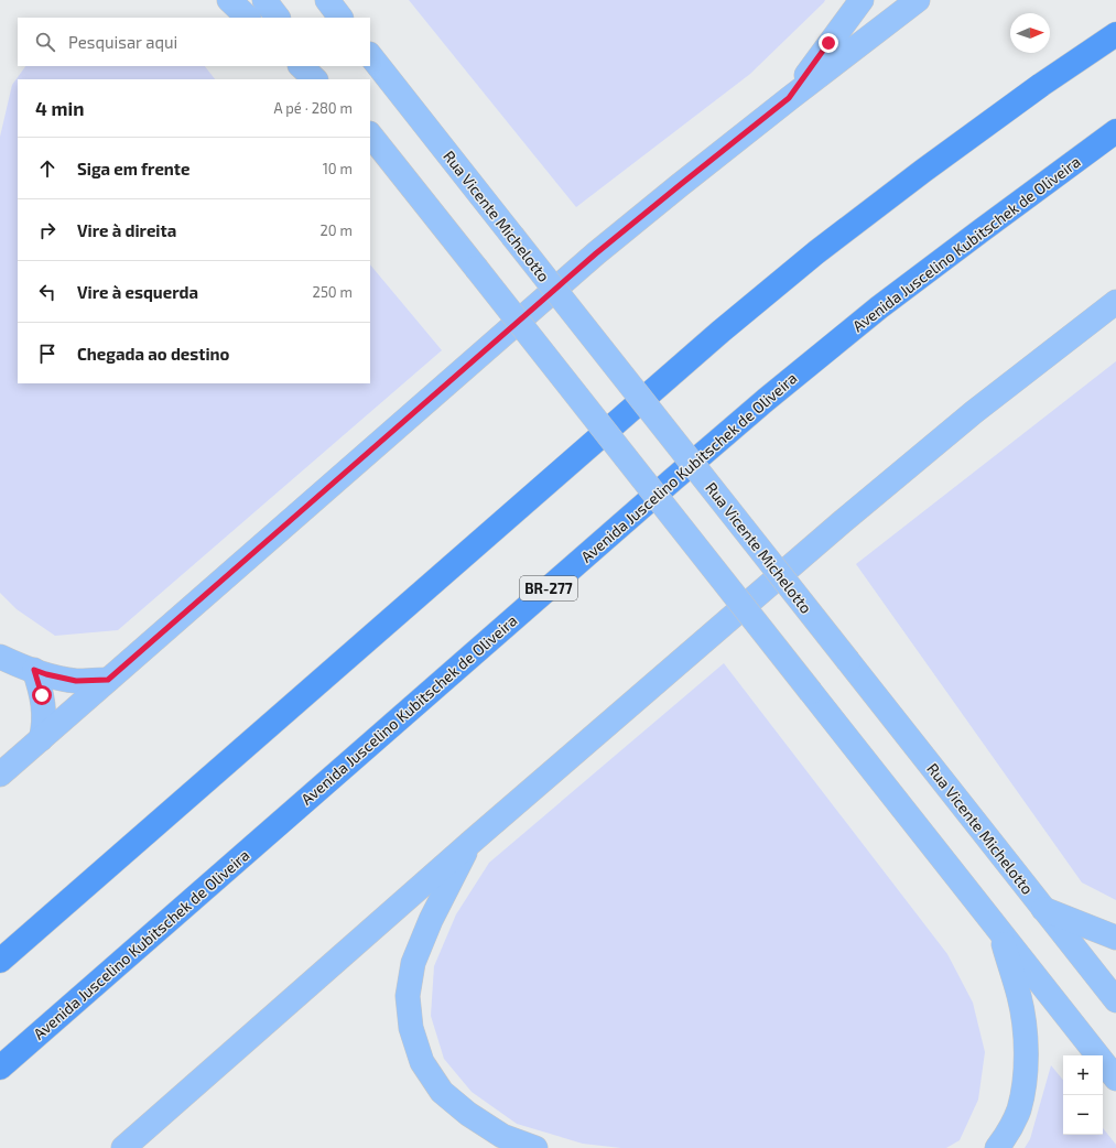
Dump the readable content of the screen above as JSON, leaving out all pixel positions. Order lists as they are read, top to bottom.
{
  "streets": {
    "highway": ["Avenida Juscelino Kubitschek de Oliveira", "BR-277"],
    "main road": ["Rua Vicente Michelotto"]
  },
  "north": "right",
  "page": {
    "search": "Pesquisar aqui",
    "heading": ["4 min", "A pé · 280 m"],
    "list": [
      ["Siga em frente", "10 m"],
      ["Vire à direita", "20 m"],
      ["Vire à esquerda", "250 m"],
      "Chegada ao destino"
    ],
    "map_buttons": ["+", "−"]
  }
}
